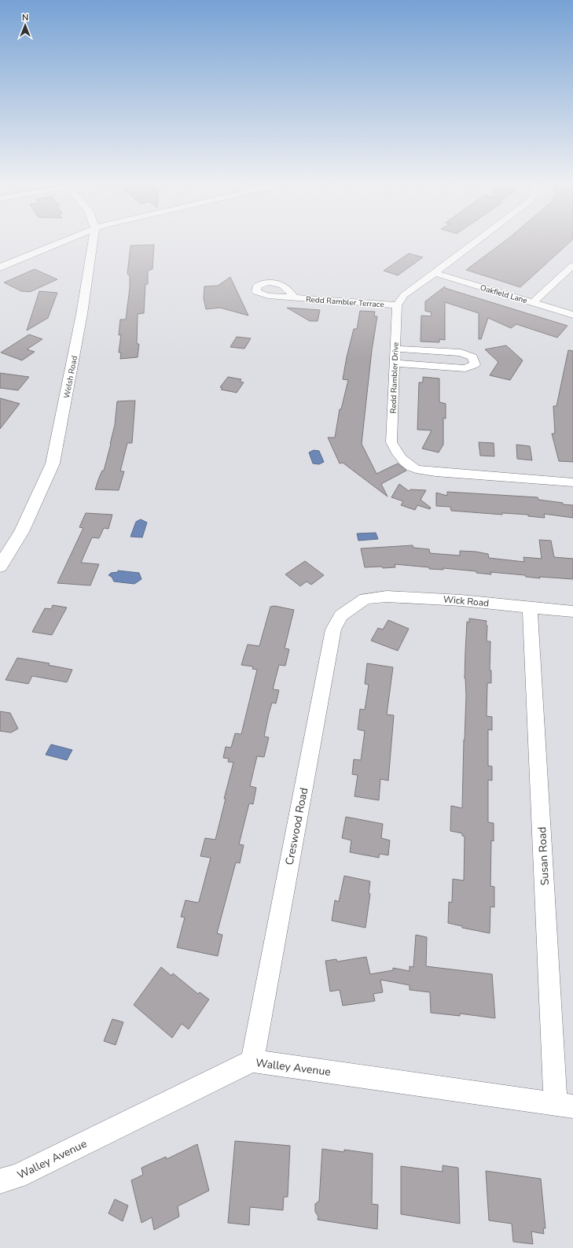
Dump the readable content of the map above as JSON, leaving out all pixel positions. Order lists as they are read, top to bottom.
{
  "streets": {
    "main road": ["Welsh Road"],
    "street": [
      "Oakfield Lane",
      "Redd Rambler Terrace",
      "Redd Rambler Drive",
      "Wick Road",
      "Creswood Road",
      "Susan Road",
      "Walley Avenue"
    ]
  },
  "crossings": [
    ["Redd Rambler Terrace", "Redd Rambler Drive"],
    ["Wick Road", "Creswood Road"],
    ["Wick Road", "Susan Road"],
    ["Creswood Road", "Walley Avenue"],
    ["Susan Road", "Walley Avenue"]
  ],
  "north": "top"
}
